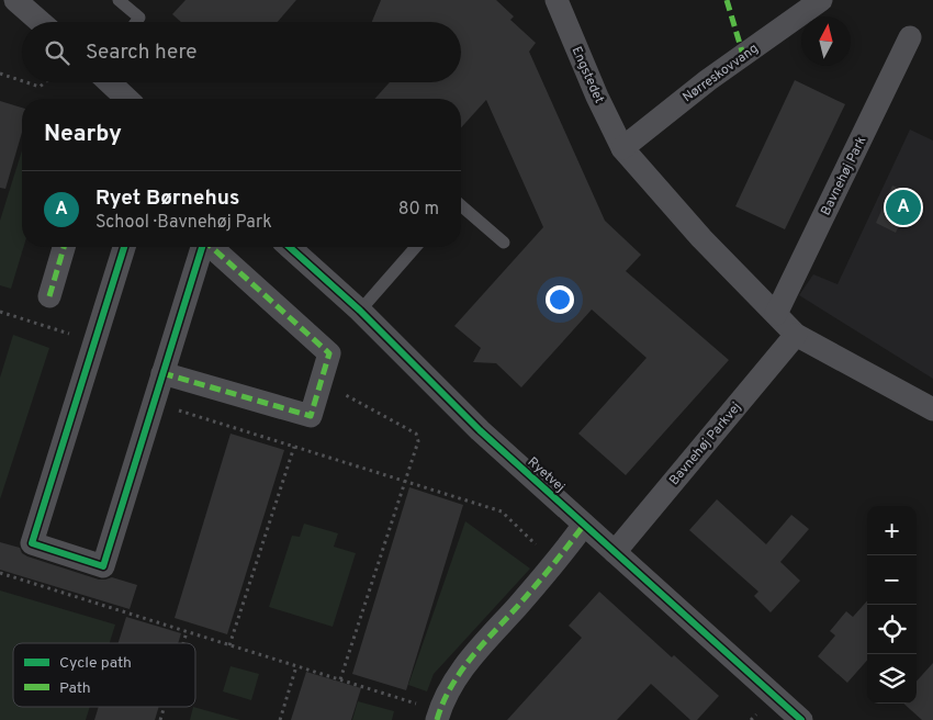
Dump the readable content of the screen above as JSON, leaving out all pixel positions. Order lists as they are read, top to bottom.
{
  "streets": {
    "street": [
      "Nørreskovvang",
      "Engstedet",
      "Bavnehøj Park",
      "Bavnehøj Parkvej",
      "Ryetvej"
    ]
  },
  "crossings": [
    ["Nørreskovvang", "Engstedet"],
    ["Bavnehøj Parkvej", "Ryetvej"]
  ],
  "legend": ["Cycle path", "Path"],
  "north": "top",
  "page": {
    "search": "Search here",
    "heading": "Nearby",
    "list": [
      {
        "mark": "A",
        "name": "Ryet Børnehus",
        "note": "School · Bavnehøj Park",
        "value": "80 m"
      }
    ],
    "pins": "A",
    "map_buttons": ["+", "−"]
  }
}
